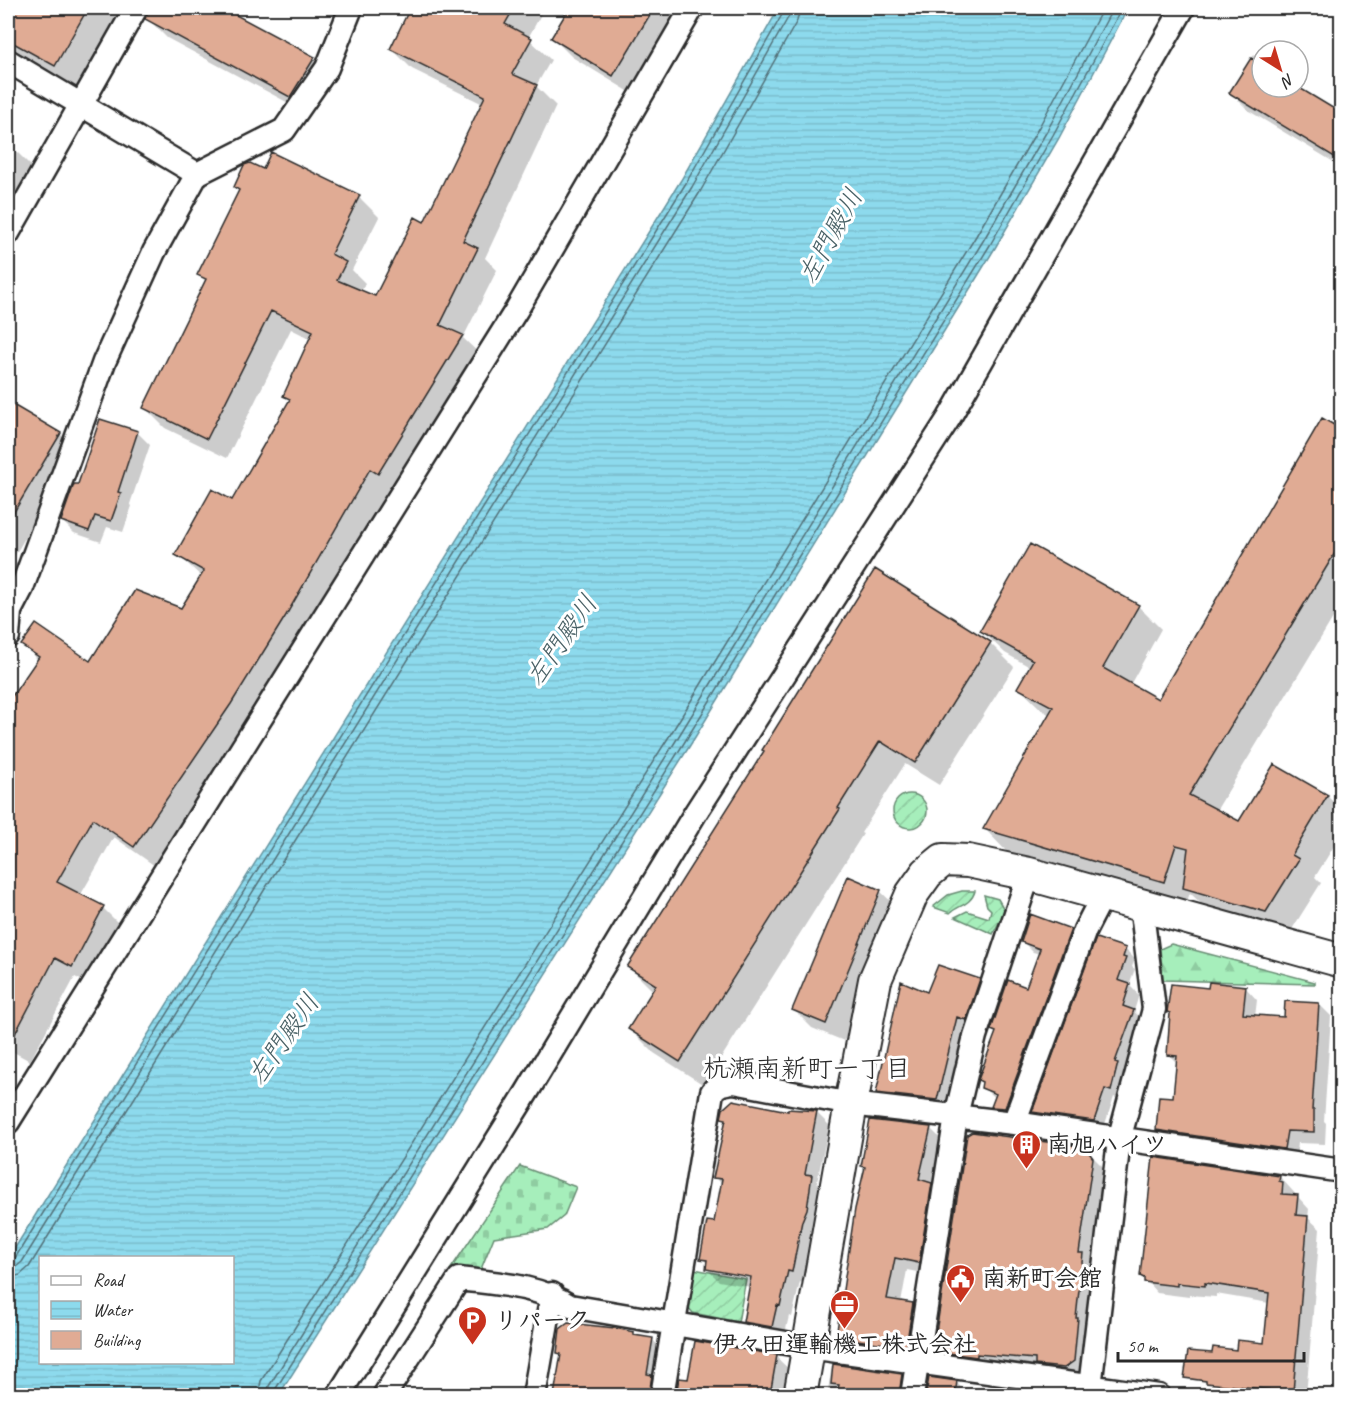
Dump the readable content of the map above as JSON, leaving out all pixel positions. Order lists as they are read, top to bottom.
{
  "districts": ["杭瀬南新町一丁目"],
  "water": ["左門殿川"],
  "places": {
    "building": ["南旭ハイツ"],
    "public building": ["南新町会館"],
    "office": ["伊々田運輸機工株式会社"],
    "parking": ["リパーク"]
  },
  "legend": ["Road", "Water", "Building"],
  "scale_bar": "50 m",
  "north": "bottom right"
}
